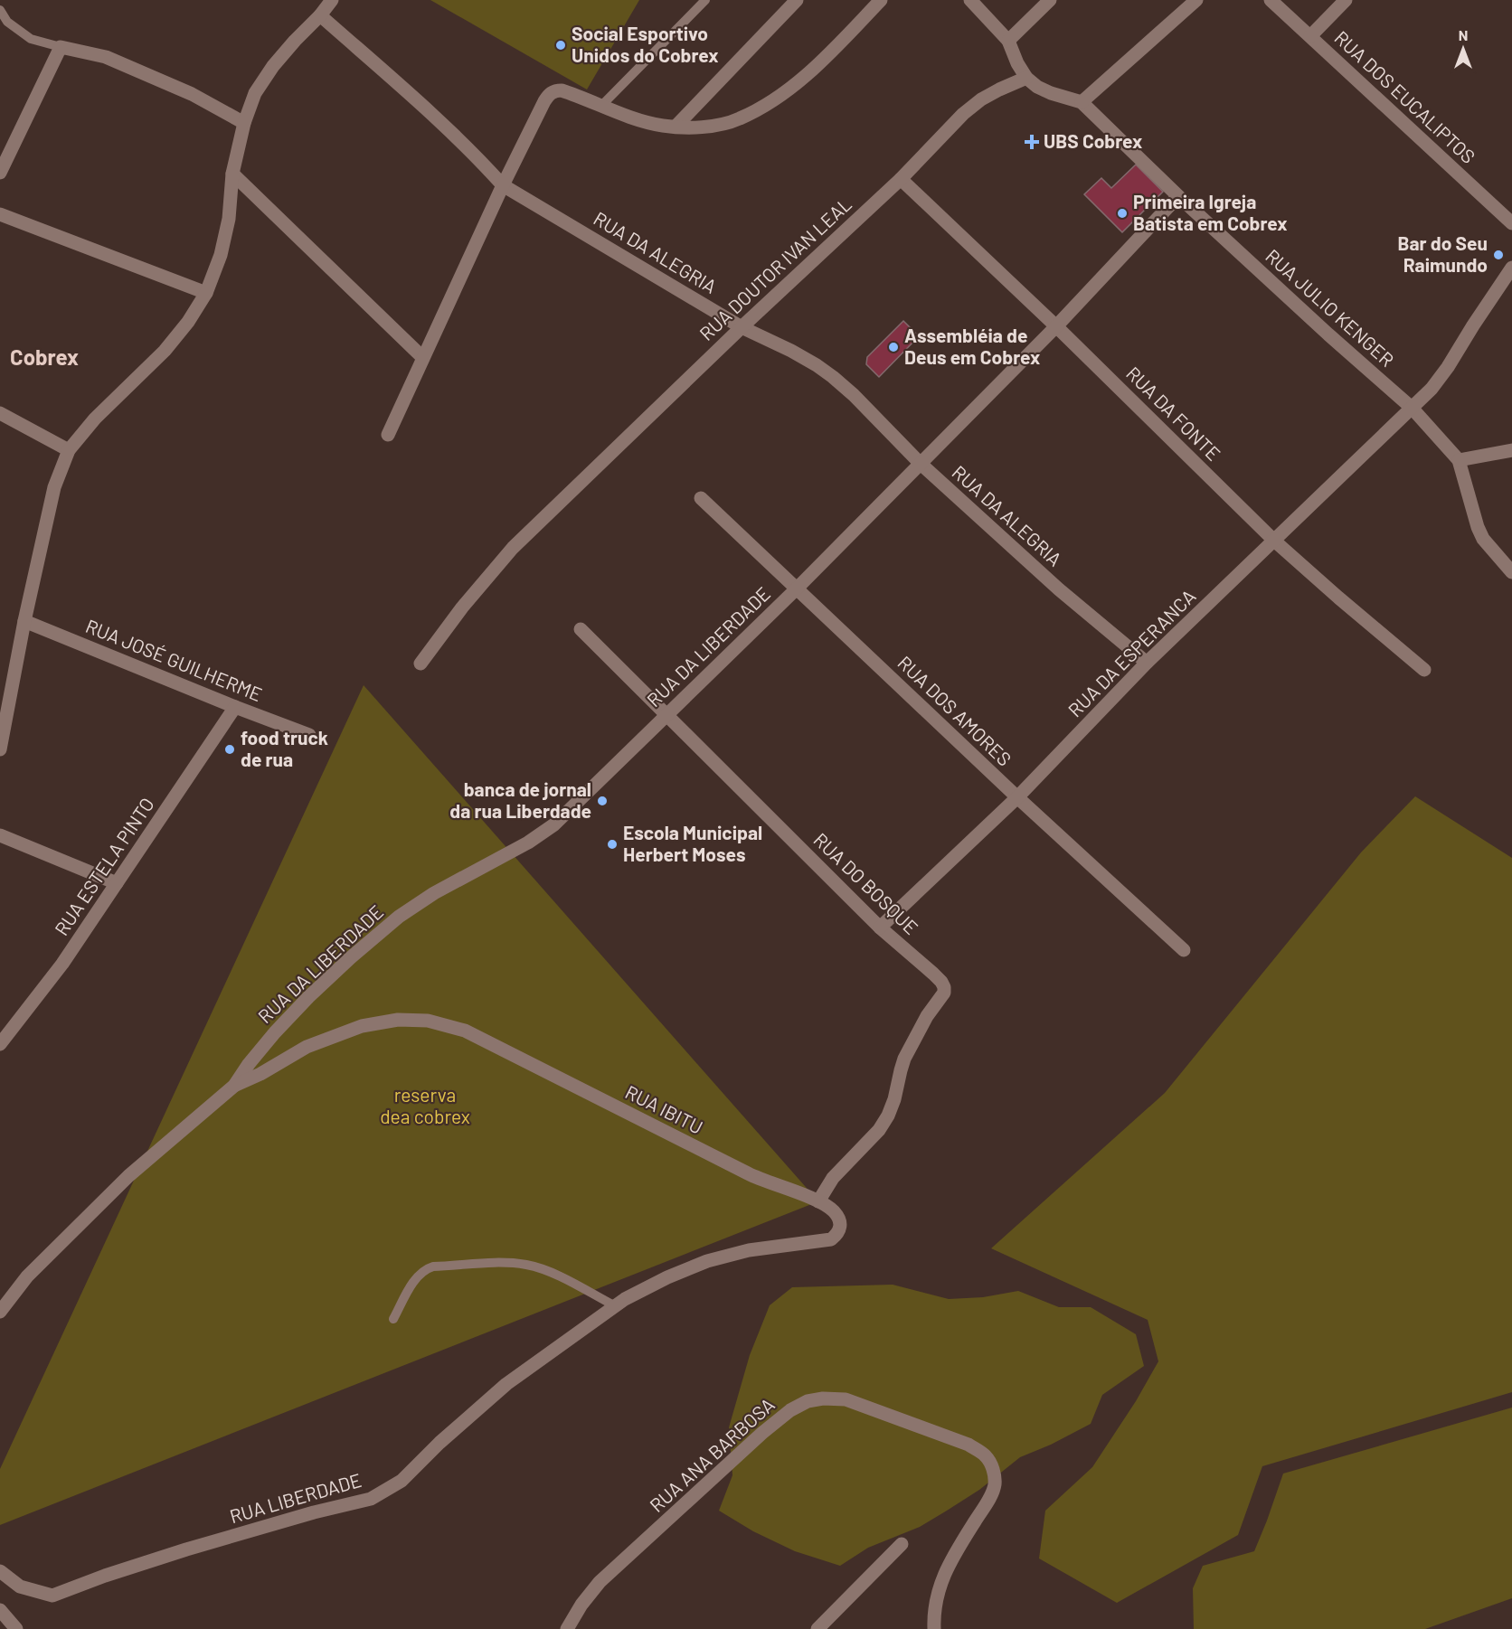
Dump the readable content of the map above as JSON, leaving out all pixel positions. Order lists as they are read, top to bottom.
{
  "streets": {
    "street": [
      "RUA DOS EUCALIPTOS",
      "RUA DA ALEGRIA",
      "RUA DOUTOR IVAN LEAL",
      "RUA JULIO KENGER",
      "RUA DA FONTE",
      "RUA DA LIBERDADE",
      "RUA DA ESPERANCA",
      "RUA JOSÉ GUILHERME",
      "RUA DOS AMORES",
      "RUA ESTELA PINTO",
      "RUA DO BOSQUE",
      "RUA IBITU",
      "RUA ANA BARBOSA",
      "RUA LIBERDADE"
    ]
  },
  "crossings": [
    ["RUA DA ALEGRIA", "RUA DOUTOR IVAN LEAL"],
    ["RUA DA ALEGRIA", "RUA DA LIBERDADE"],
    ["RUA DA ALEGRIA", "RUA DA ESPERANCA"],
    ["RUA DOUTOR IVAN LEAL", "RUA DA FONTE"],
    ["RUA JULIO KENGER", "RUA DA LIBERDADE"],
    ["RUA JULIO KENGER", "RUA DA ESPERANCA"],
    ["RUA DA FONTE", "RUA DA LIBERDADE"],
    ["RUA DA FONTE", "RUA DA ESPERANCA"],
    ["RUA DA LIBERDADE", "RUA DOS AMORES"],
    ["RUA DA LIBERDADE", "RUA DO BOSQUE"],
    ["RUA DA LIBERDADE", "RUA IBITU"],
    ["RUA DA ESPERANCA", "RUA DOS AMORES"],
    ["RUA DA ESPERANCA", "RUA DO BOSQUE"],
    ["RUA JOSÉ GUILHERME", "RUA ESTELA PINTO"],
    ["RUA DO BOSQUE", "RUA IBITU"],
    ["RUA IBITU", "RUA LIBERDADE"]
  ],
  "districts": ["Cobrex"],
  "parks": ["reserva dea cobrex"],
  "places": {
    "other": [
      "Social Esportivo Unidos do Cobrex",
      "Primeira Igreja Batista em Cobrex",
      "Bar do Seu Raimundo",
      "Assembléia de Deus em Cobrex",
      "food truck de rua",
      "banca de jornal da rua Liberdade",
      "Escola Municipal Herbert Moses"
    ],
    "health": ["UBS Cobrex"]
  },
  "north": "top"
}
